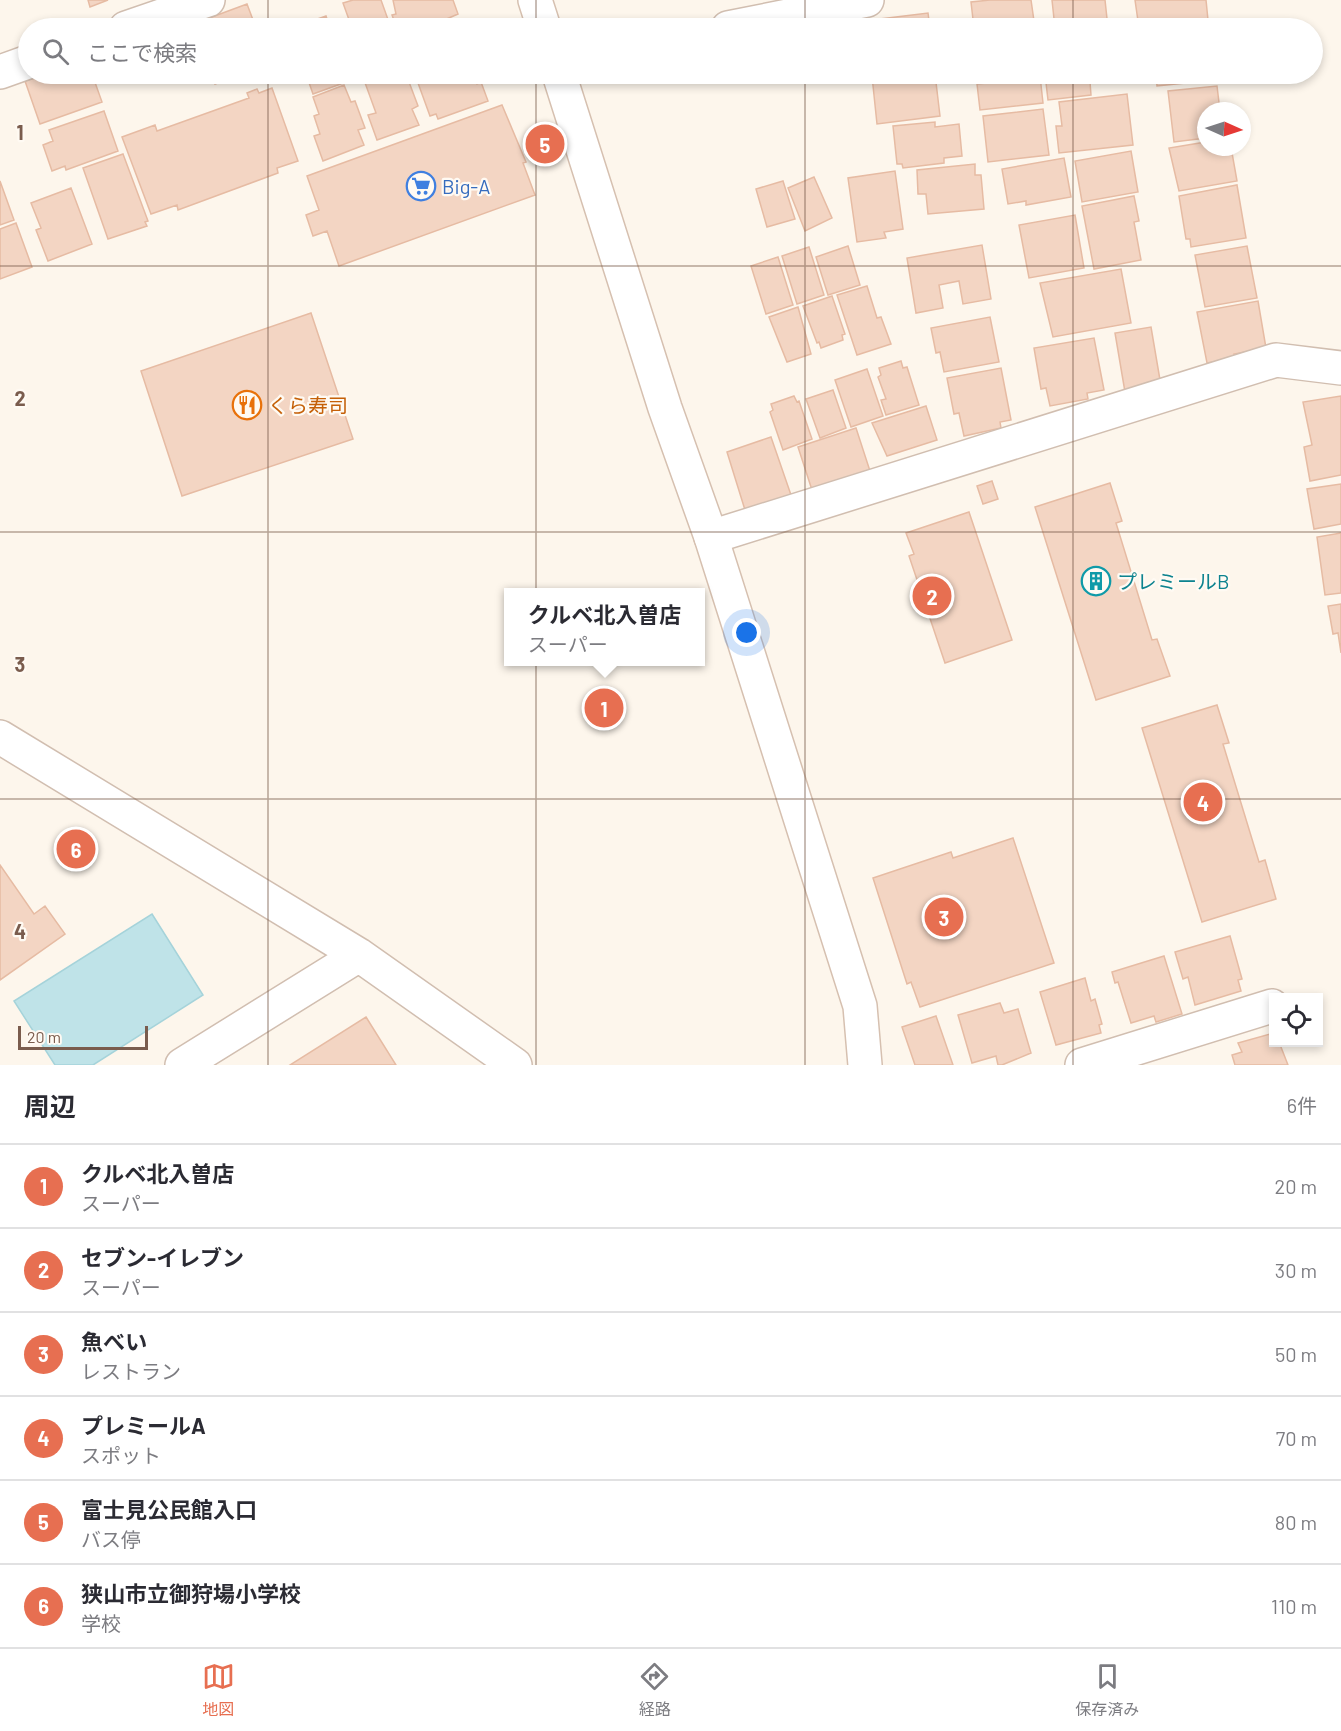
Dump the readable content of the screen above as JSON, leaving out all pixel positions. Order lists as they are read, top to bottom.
{
  "places": {
    "supermarket": ["Big-A"],
    "restaurant": ["くら寿司"],
    "building": ["プレミールB"]
  },
  "scale_bar": "20 m",
  "north": "right",
  "page": {
    "search": "ここで検索",
    "pins": [
      "5",
      "2",
      "1",
      "4",
      "6",
      "3"
    ],
    "popup": ["クルベ北入曽店", "スーパー"],
    "scale": "20 m",
    "heading": ["周辺", "6件"],
    "list": [
      {
        "mark": "1",
        "name": "クルベ北入曽店",
        "note": "スーパー",
        "value": "20 m"
      },
      {
        "mark": "2",
        "name": "セブン-イレブン",
        "note": "スーパー",
        "value": "30 m"
      },
      {
        "mark": "3",
        "name": "魚べい",
        "note": "レストラン",
        "value": "50 m"
      },
      {
        "mark": "4",
        "name": "プレミールA",
        "note": "スポット",
        "value": "70 m"
      },
      {
        "mark": "5",
        "name": "富士見公民館入口",
        "note": "バス停",
        "value": "80 m"
      },
      {
        "mark": "6",
        "name": "狭山市立御狩場小学校",
        "note": "学校",
        "value": "110 m"
      }
    ],
    "nav": ["地図", "経路", "保存済み"]
  },
  "grid": {
    "rows": [
      "1",
      "2",
      "3",
      "4"
    ]
  }
}
